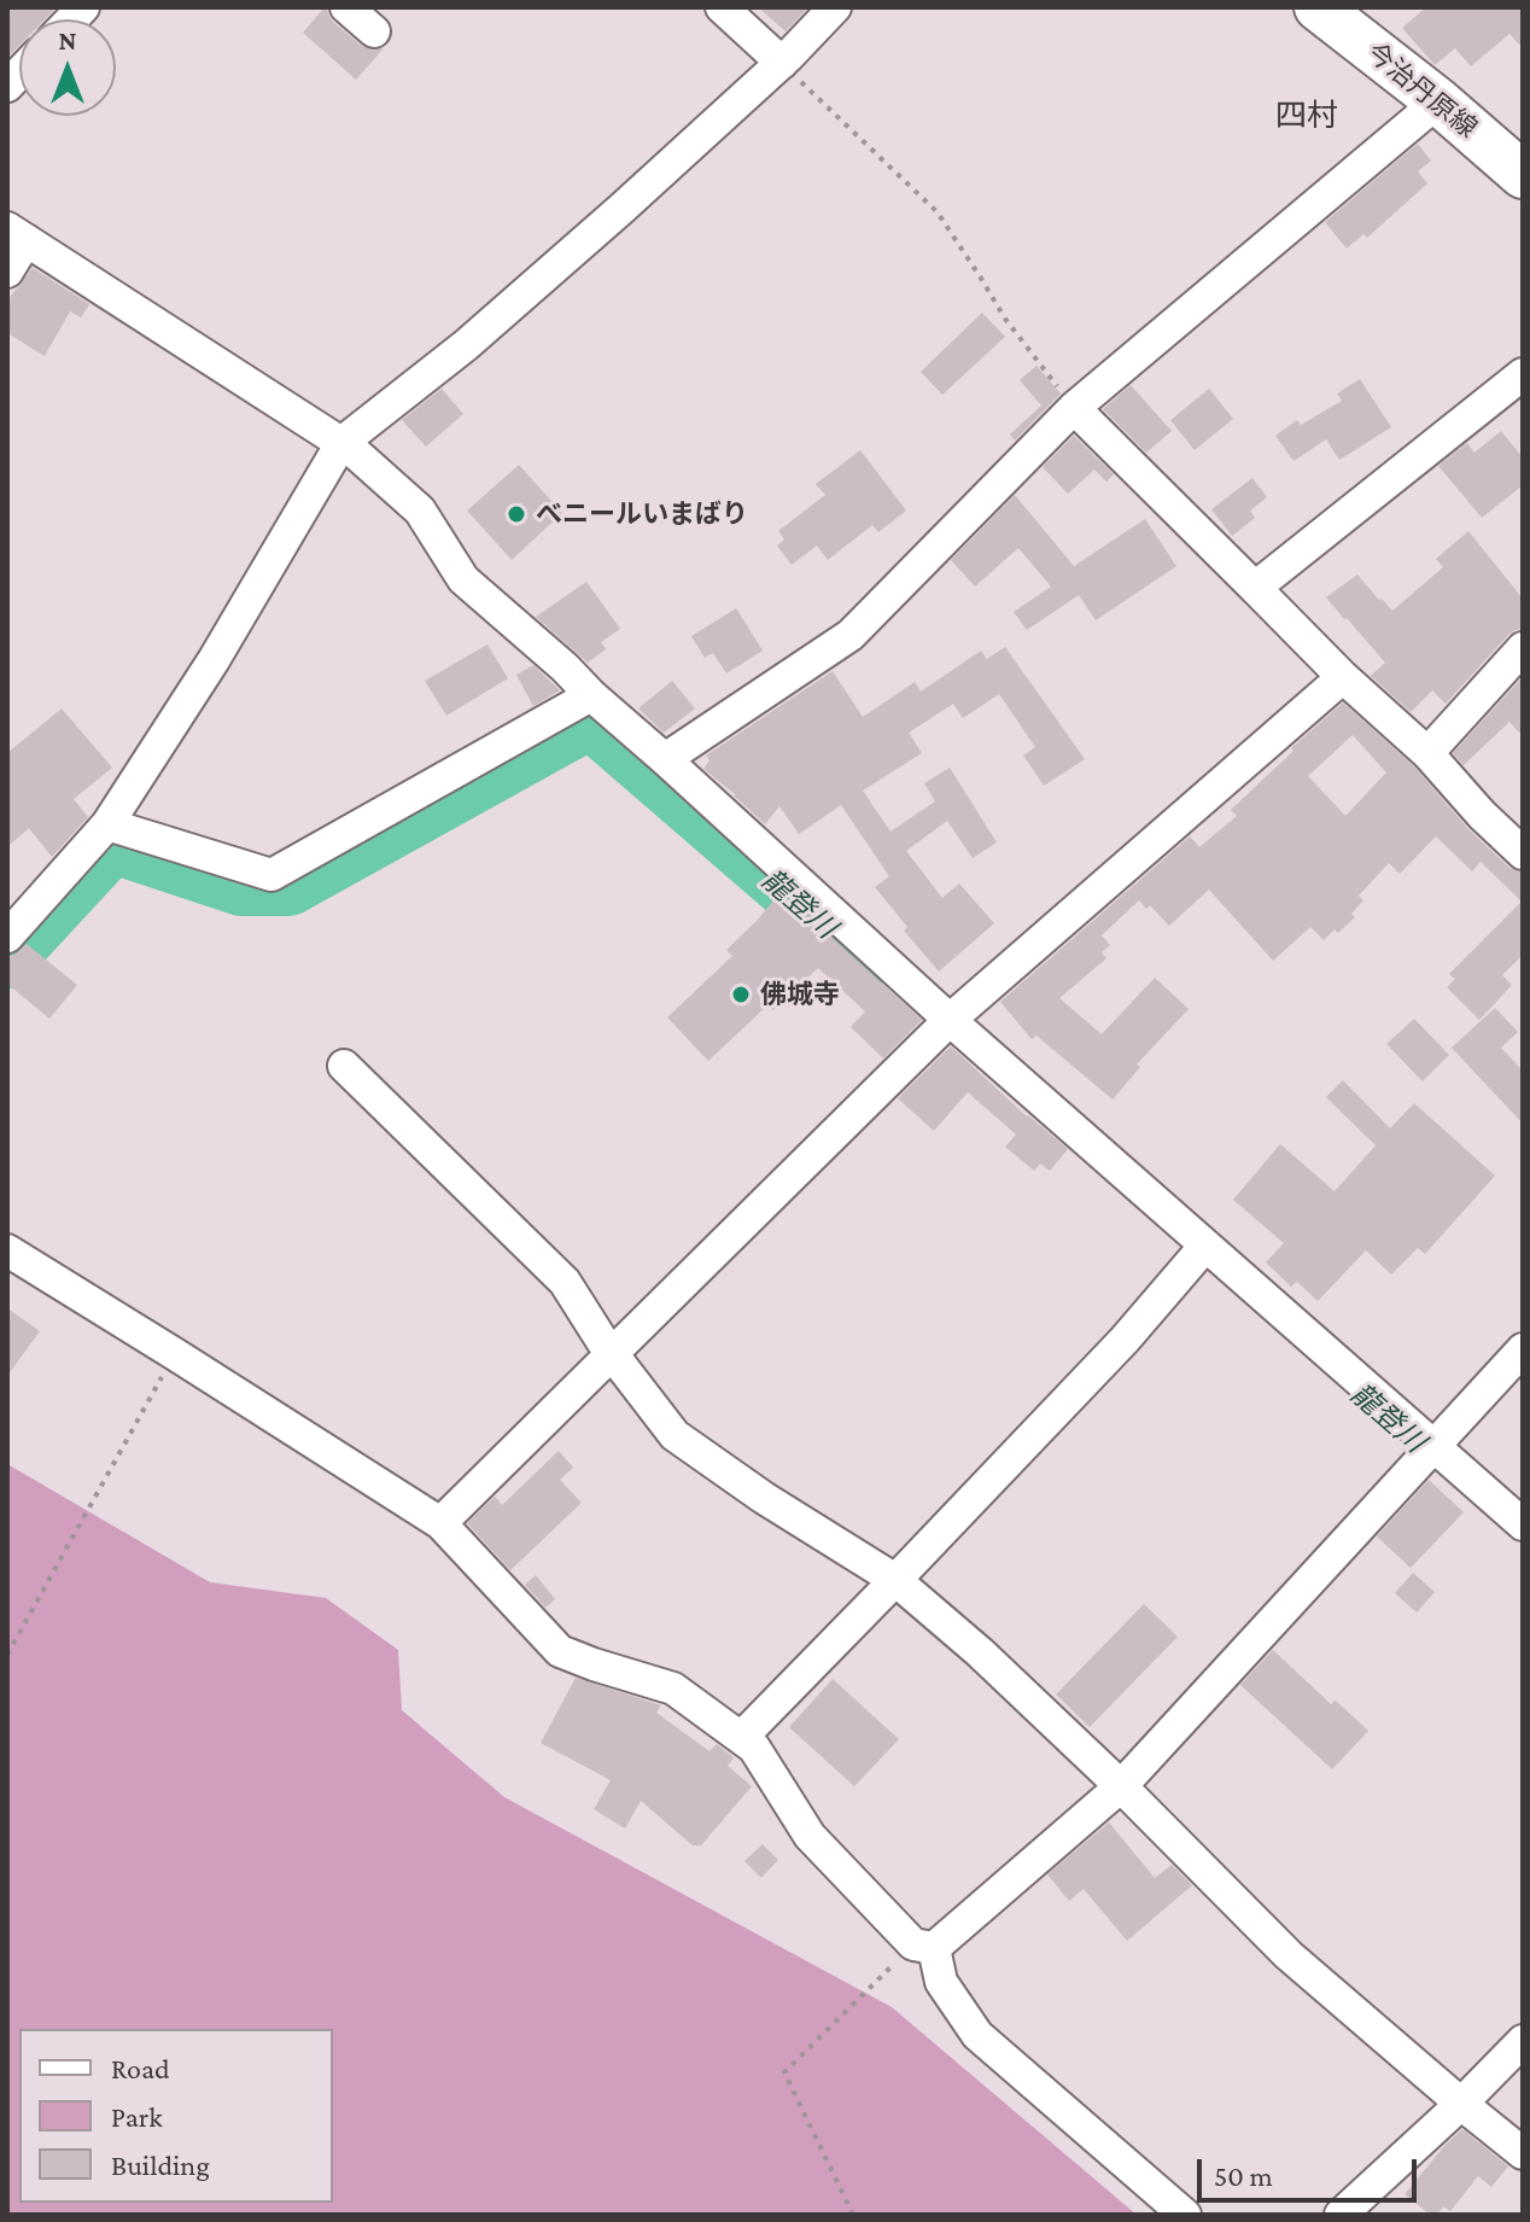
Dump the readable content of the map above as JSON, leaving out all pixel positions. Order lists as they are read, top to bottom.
{
  "streets": {
    "main road": ["今治丹原線"]
  },
  "districts": ["四村"],
  "water": ["龍登川"],
  "places": ["べニールいまばり", "佛城寺"],
  "legend": ["Road", "Park", "Building"],
  "scale_bar": "50 m",
  "north": "top"
}
